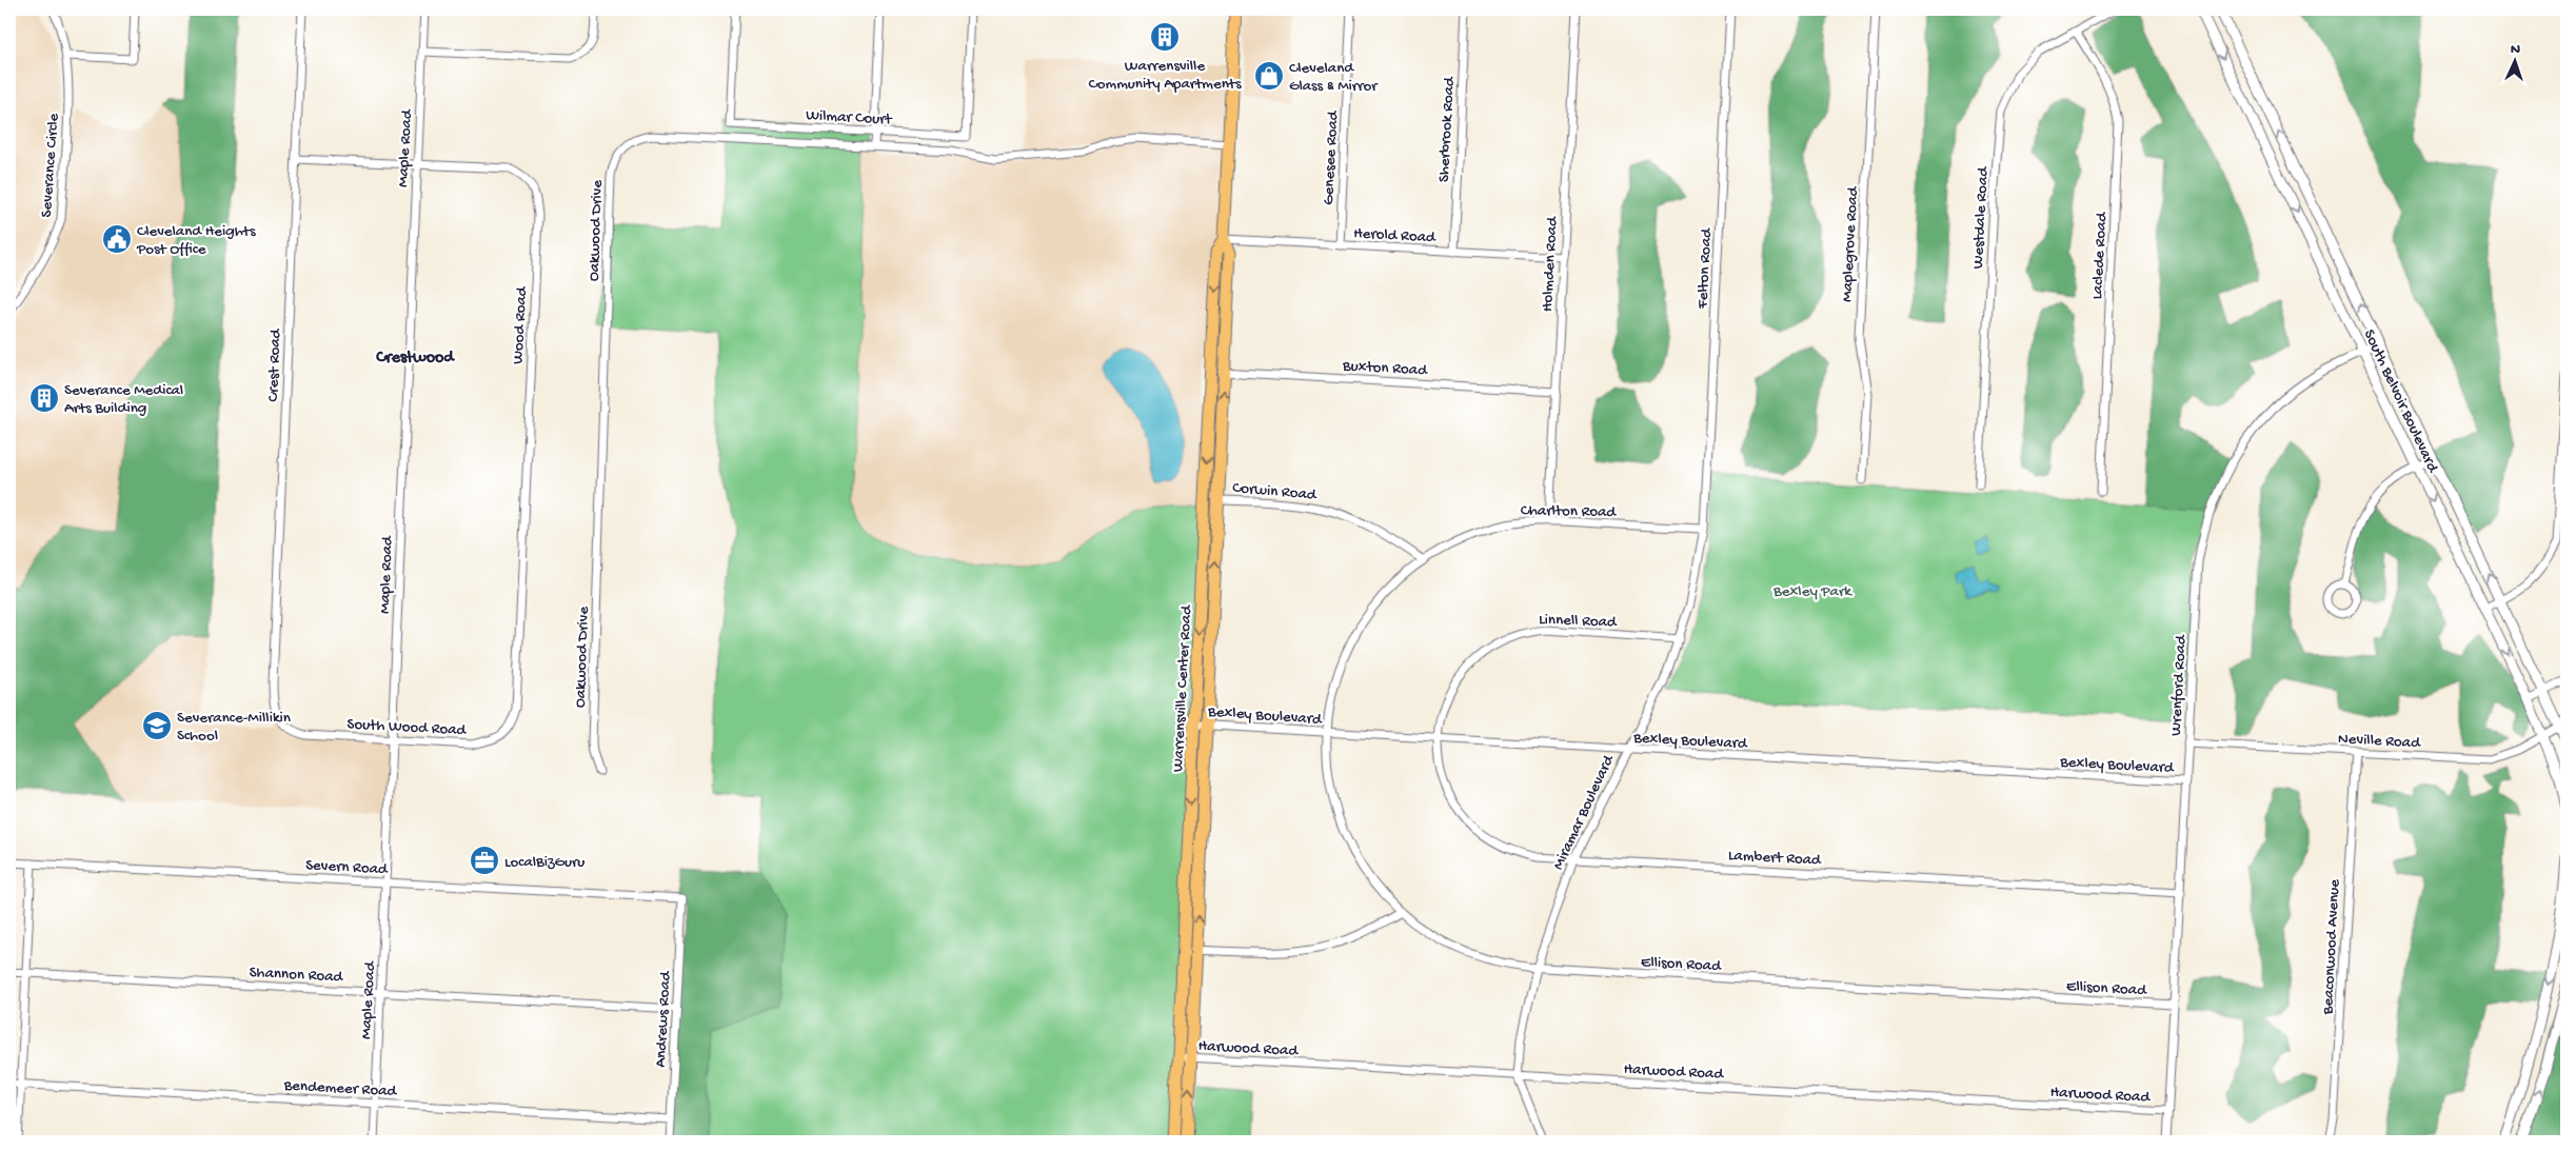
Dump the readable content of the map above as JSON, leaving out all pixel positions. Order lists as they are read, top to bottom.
{
  "streets": {
    "main road": ["Warrensville Center Road"],
    "street": [
      "Wilmar Court",
      "Sherbrook Road",
      "Maple Road",
      "Genesee Road",
      "Severance Circle",
      "Westdale Road",
      "Oakwood Drive",
      "Herold Road",
      "Maplegrove Road",
      "Laclede Road",
      "Holmden Road",
      "Felton Road",
      "Wood Road",
      "Crest Road",
      "Buxton Road",
      "South Belvoir Boulevard",
      "Corwin Road",
      "Charlton Road",
      "Linnell Road",
      "Wrenford Road",
      "Bexley Boulevard",
      "South Wood Road",
      "Neville Road",
      "Miramar Boulevard",
      "Lambert Road",
      "Severn Road",
      "Beaconwood Avenue",
      "Ellison Road",
      "Shannon Road",
      "Andrews Road",
      "Harwood Road",
      "Bendemeer Road"
    ]
  },
  "crossings": [
    ["Sherbrook Road", "Herold Road"],
    ["Maple Road", "Wood Road"],
    ["Maple Road", "South Wood Road"],
    ["Maple Road", "Severn Road"],
    ["Maple Road", "Shannon Road"],
    ["Maple Road", "Bendemeer Road"],
    ["Genesee Road", "Herold Road"],
    ["Westdale Road", "Laclede Road"],
    ["Oakwood Drive", "Warrensville Center Road"],
    ["Herold Road", "Holmden Road"],
    ["Herold Road", "Warrensville Center Road"],
    ["Holmden Road", "Buxton Road"],
    ["Holmden Road", "Charlton Road"],
    ["Felton Road", "Charlton Road"],
    ["Felton Road", "Miramar Boulevard"],
    ["Wood Road", "Crest Road"],
    ["Wood Road", "South Wood Road"],
    ["Crest Road", "South Wood Road"],
    ["Buxton Road", "Warrensville Center Road"],
    ["South Belvoir Boulevard", "Wrenford Road"],
    ["South Belvoir Boulevard", "Neville Road"],
    ["Corwin Road", "Charlton Road"],
    ["Corwin Road", "Warrensville Center Road"],
    ["Charlton Road", "Bexley Boulevard"],
    ["Charlton Road", "Miramar Boulevard"],
    ["Charlton Road", "Ellison Road"],
    ["Linnell Road", "Bexley Boulevard"],
    ["Linnell Road", "Miramar Boulevard"],
    ["Linnell Road", "Lambert Road"],
    ["Wrenford Road", "Bexley Boulevard"],
    ["Wrenford Road", "Neville Road"],
    ["Wrenford Road", "Lambert Road"],
    ["Wrenford Road", "Ellison Road"],
    ["Wrenford Road", "Harwood Road"],
    ["Warrensville Center Road", "Bexley Boulevard"],
    ["Warrensville Center Road", "Harwood Road"],
    ["Bexley Boulevard", "Miramar Boulevard"],
    ["Bexley Boulevard", "Lambert Road"],
    ["Bexley Boulevard", "Ellison Road"],
    ["Neville Road", "Beaconwood Avenue"],
    ["Miramar Boulevard", "Lambert Road"],
    ["Miramar Boulevard", "Ellison Road"],
    ["Miramar Boulevard", "Harwood Road"],
    ["Severn Road", "Andrews Road"],
    ["Shannon Road", "Andrews Road"],
    ["Andrews Road", "Bendemeer Road"]
  ],
  "districts": ["Crestwood"],
  "parks": ["Bexley Park"],
  "places": {
    "building": ["Warrensville Community Apartments", "Severance Medical Arts Building"],
    "shop": ["Cleveland Glass & Mirror"],
    "public building": ["Cleveland Heights Post Office"],
    "school or university": ["Severance-Millikin School"],
    "office": ["LocalBizGuru"]
  },
  "north": "top"
}
